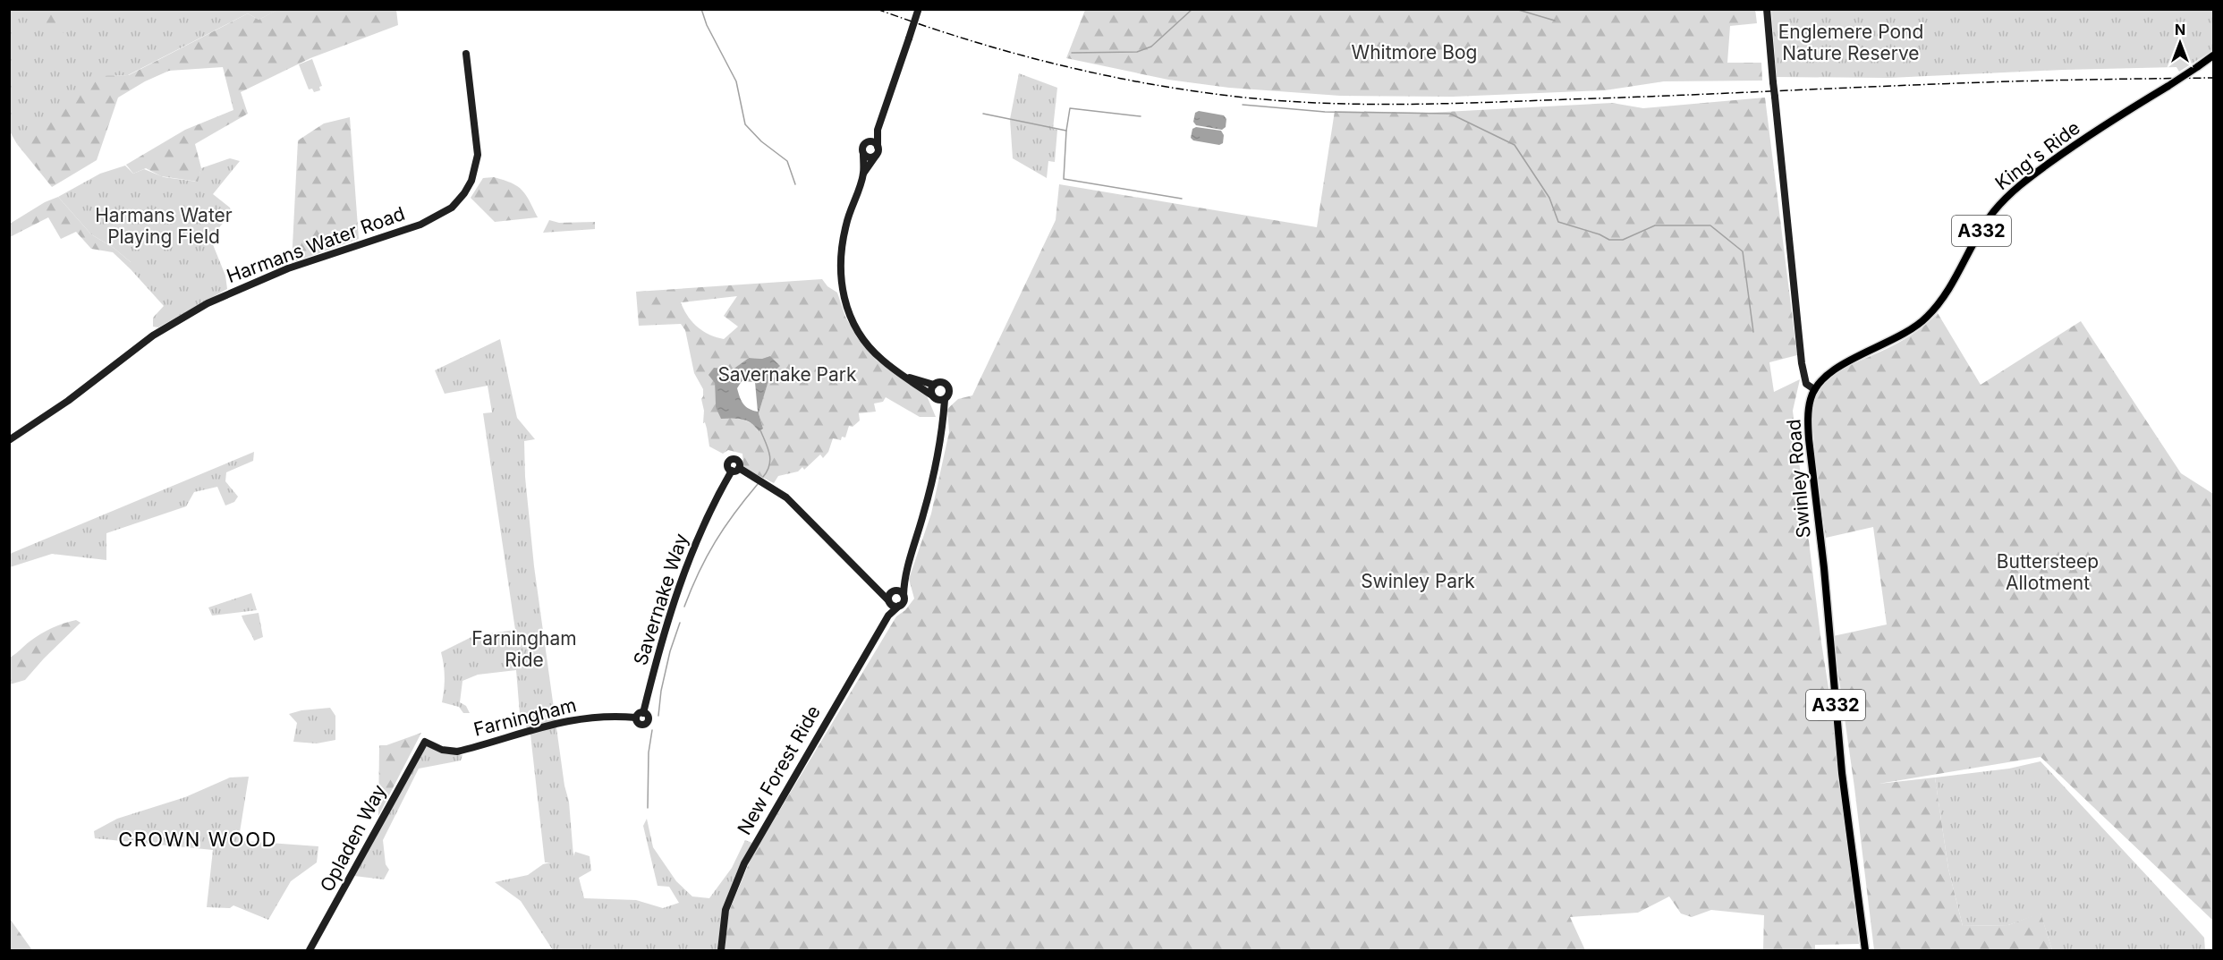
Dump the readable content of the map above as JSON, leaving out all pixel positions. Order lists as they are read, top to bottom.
{
  "streets": {
    "main road": [
      "King's Ride",
      "A332",
      "Harmans Water Road",
      "Swinley Road",
      "Savernake Way",
      "Farningham",
      "New Forest Ride",
      "Opladen Way"
    ]
  },
  "crossings": [
    ["King's Ride", "Swinley Road"],
    ["Savernake Way", "Farningham"],
    ["Savernake Way", "New Forest Ride"],
    ["Farningham", "Opladen Way"]
  ],
  "districts": ["CROWN WOOD"],
  "parks": [
    "Englemere Pond Nature Reserve",
    "Whitmore Bog",
    "Harmans Water Playing Field",
    "Savernake Park",
    "Buttersteep Allotment",
    "Swinley Park",
    "Farningham Ride"
  ],
  "north": "top"
}
